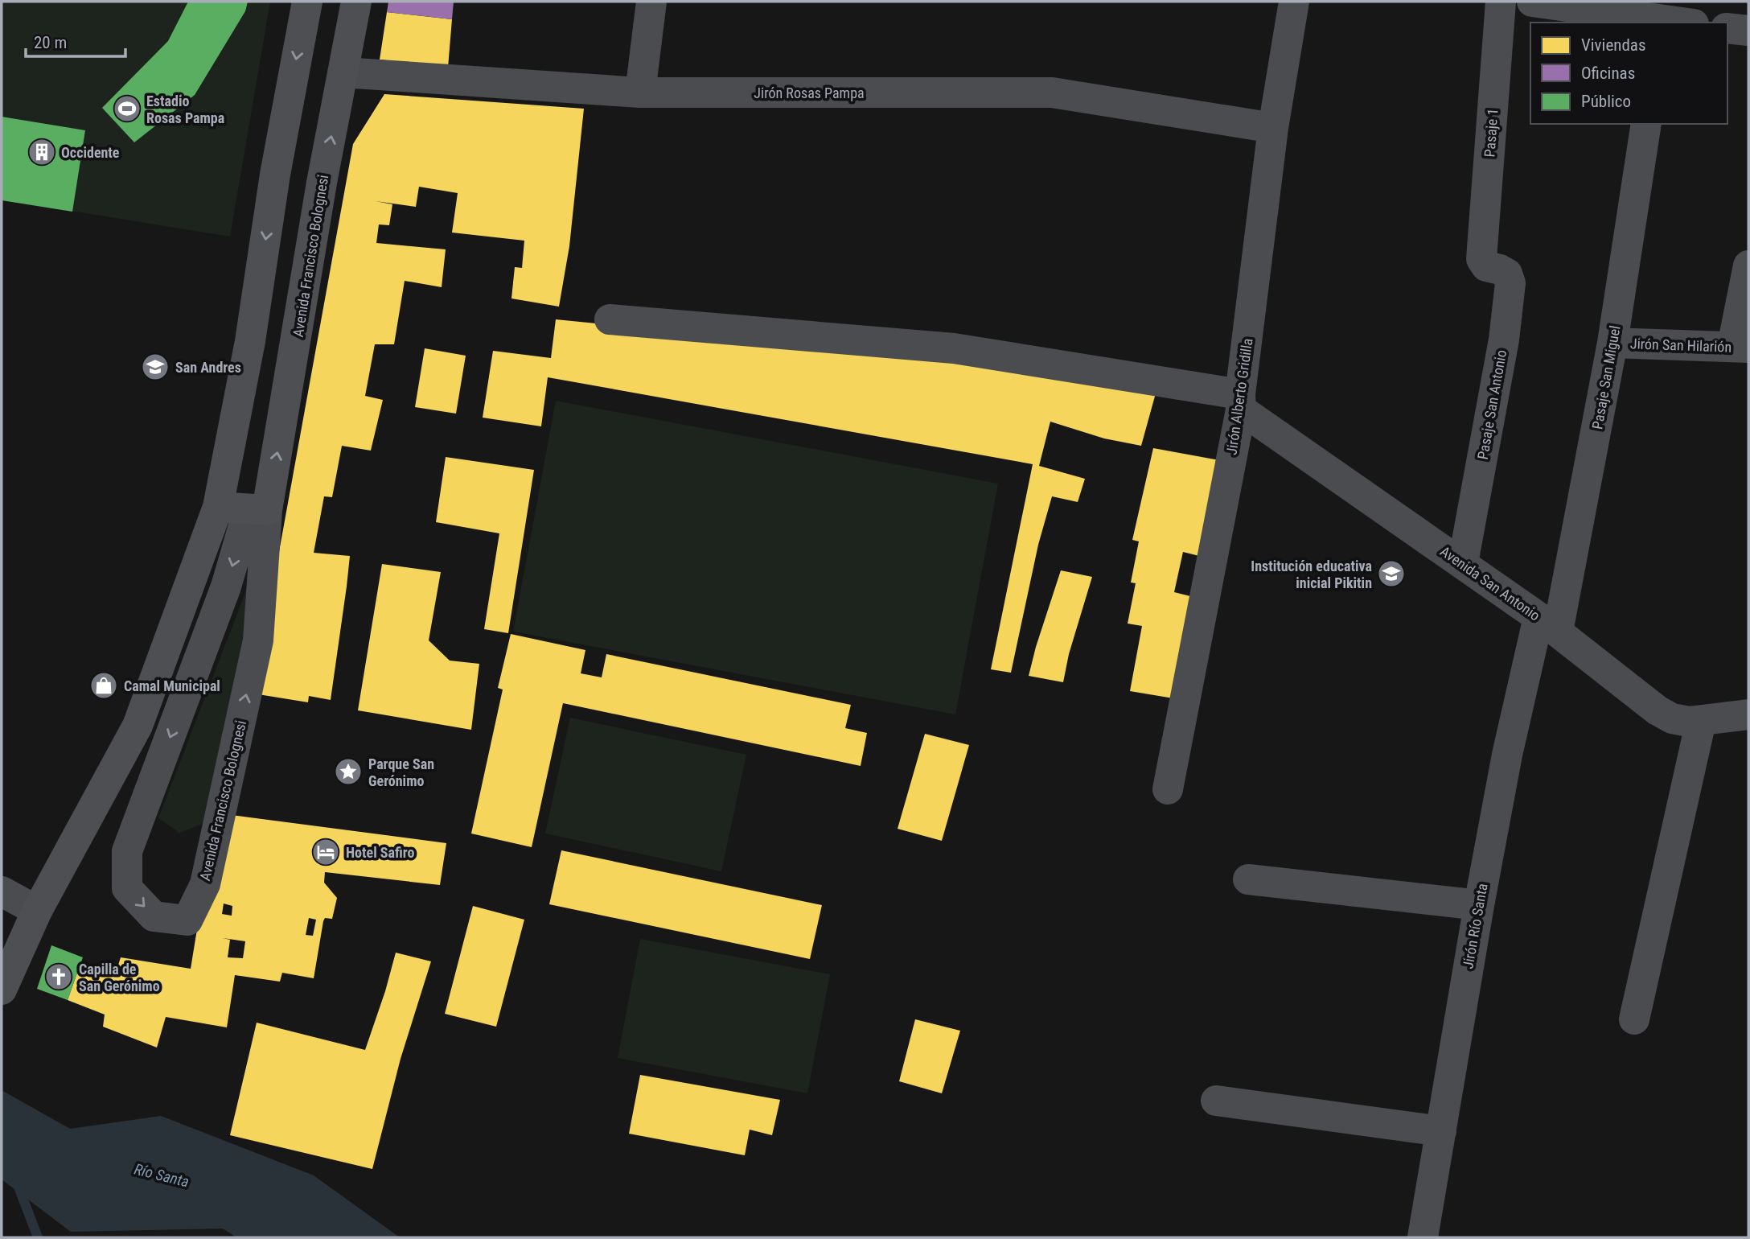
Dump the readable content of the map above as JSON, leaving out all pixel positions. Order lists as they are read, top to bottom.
{
  "streets": {
    "main road": ["Avenida Francisco Bolognesi"],
    "street": [
      "Jirón Rosas Pampa",
      "Pasaje 1",
      "Jirón San Hilarión",
      "Pasaje San Miguel",
      "Jirón Alberto Gridilla",
      "Pasaje San Antonio",
      "Avenida San Antonio",
      "Jirón Río Santa"
    ]
  },
  "crossings": [
    ["Jirón Rosas Pampa", "Avenida Francisco Bolognesi"],
    ["Jirón Rosas Pampa", "Jirón Alberto Gridilla"],
    ["Pasaje 1", "Pasaje San Antonio"],
    ["Jirón San Hilarión", "Pasaje San Miguel"],
    ["Pasaje San Miguel", "Avenida San Antonio"],
    ["Pasaje San Miguel", "Jirón Río Santa"],
    ["Jirón Alberto Gridilla", "Avenida San Antonio"],
    ["Pasaje San Antonio", "Avenida San Antonio"],
    ["Avenida San Antonio", "Jirón Río Santa"]
  ],
  "water": ["Río Santa"],
  "places": {
    "sports": ["Estadio Rosas Pampa"],
    "building": ["Occidente"],
    "school or university": ["San Andres", "Institución educativa inicial Pikitin"],
    "shop": ["Camal Municipal"],
    "place": ["Parque San Gerónimo"],
    "hotel": ["Hotel Safiro"],
    "church": ["Capilla de San Gerónimo"]
  },
  "legend": ["Viviendas", "Oficinas", "Público"],
  "scale_bar": "20 m"
}
